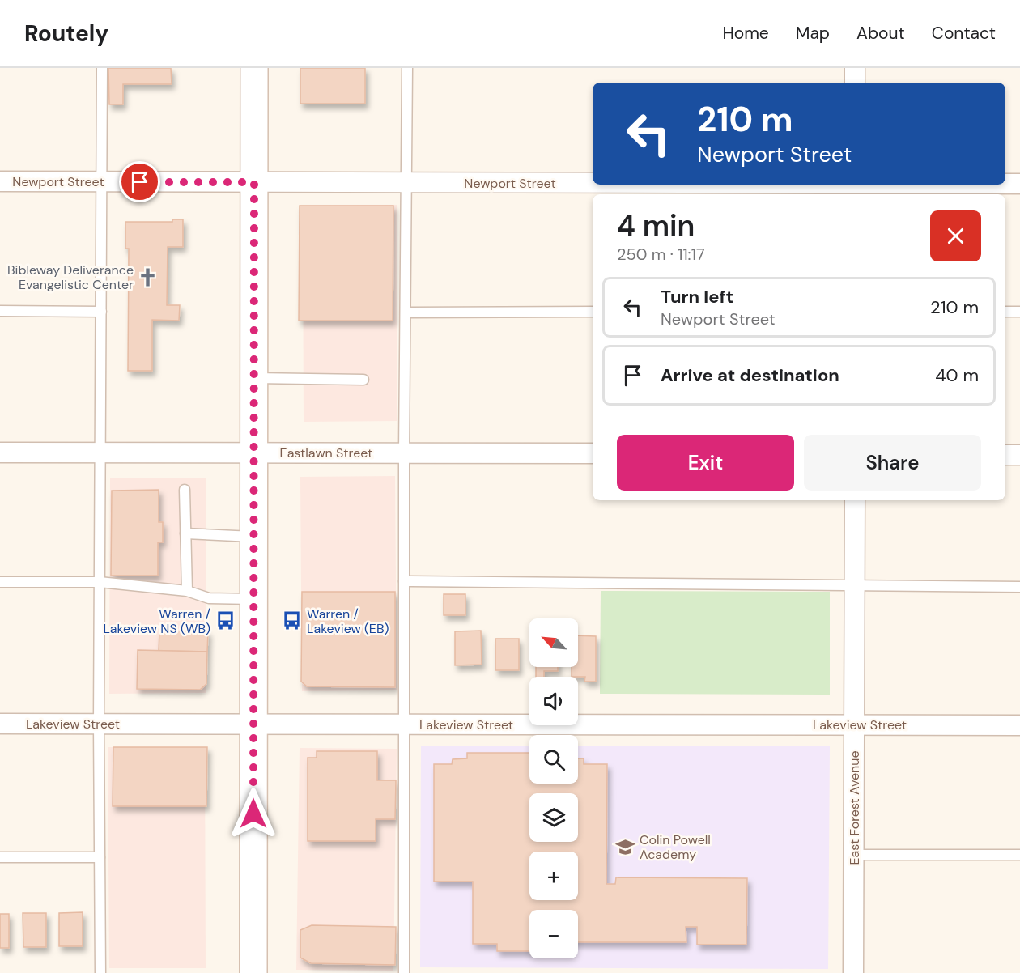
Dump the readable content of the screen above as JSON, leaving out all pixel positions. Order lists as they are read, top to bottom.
{
  "streets": {
    "street": [
      "Newport Street",
      "Eastlawn Street",
      "Lakeview Street",
      "East Forest Avenue"
    ]
  },
  "crossings": [
    ["Lakeview Street", "East Forest Avenue"]
  ],
  "places": {
    "church": ["Bibleway Deliverance Evangelistic Center"],
    "bus stop": ["Warren / Lakeview NS (WB)", "Warren / Lakeview (EB)"],
    "school or university": ["Colin Powell Academy"]
  },
  "north": "top left",
  "page": {
    "header": "Routely",
    "nav": [
      "Home",
      "Map",
      "About",
      "Contact"
    ],
    "turn": ["210 m", "Newport Street"],
    "heading": ["4 min", "250 m · 11:17"],
    "list": [
      {
        "name": "Turn left",
        "note": "Newport Street",
        "value": "210 m"
      },
      {
        "name": "Arrive at destination",
        "value": "40 m"
      }
    ],
    "buttons": ["Exit", "Share"],
    "map_buttons": ["+", "−"]
  }
}
